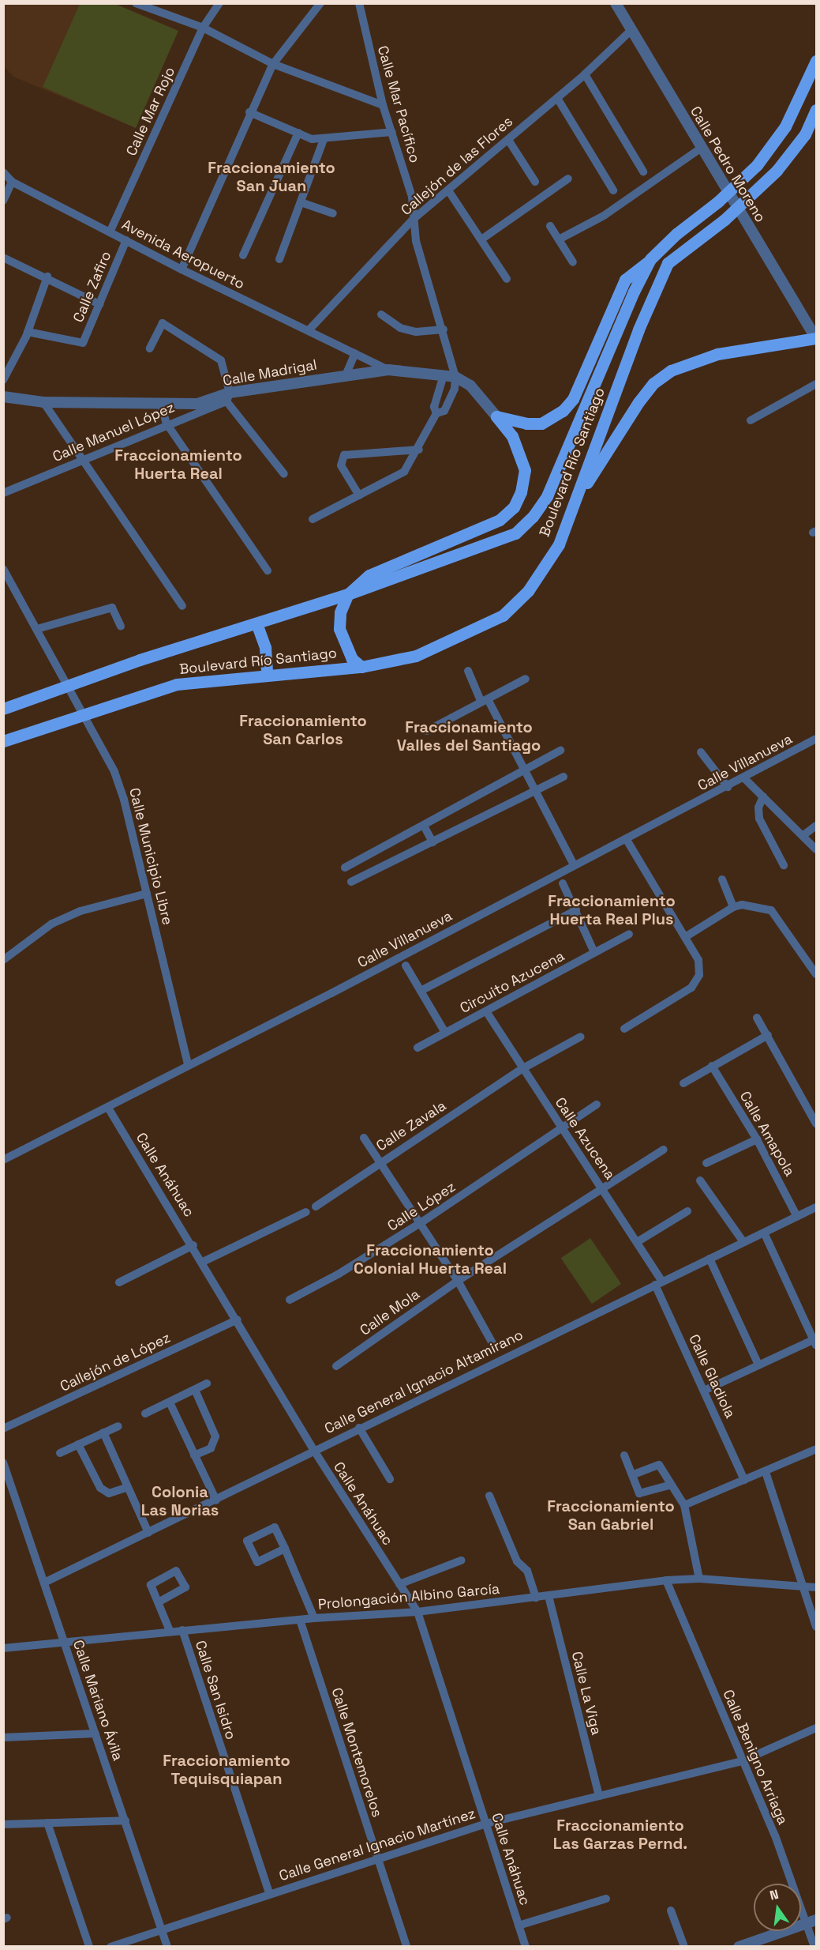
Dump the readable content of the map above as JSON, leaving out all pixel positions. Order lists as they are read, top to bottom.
{
  "streets": {
    "main road": ["Boulevard Río Santiago"],
    "street": [
      "Calle Mar Pacífico",
      "Calle Mar Rojo",
      "Calle Pedro Moreno",
      "Callejón de las Flores",
      "Avenida Aeropuerto",
      "Calle Zafiro",
      "Calle Madrigal",
      "Calle Manuel López",
      "Calle Villanueva",
      "Calle Municipio Libre",
      "Circuito Azucena",
      "Calle Zavala",
      "Calle Amapola",
      "Calle Azucena",
      "Calle Anáhuac",
      "Calle López",
      "Calle Mola",
      "Callejón de López",
      "Calle Gladiola",
      "Calle General Ignacio Altamirano",
      "Prolongación Albino García",
      "Calle San Isidro",
      "Calle La Viga",
      "Calle Mariano Ávila",
      "Calle Montemorelos",
      "Calle Benigno Arriaga",
      "Calle General Ignacio Martínez"
    ]
  },
  "crossings": [
    ["Calle Mar Pacífico", "Callejón de las Flores"],
    ["Calle Mar Pacífico", "Calle Madrigal"],
    ["Calle Mar Rojo", "Avenida Aeropuerto"],
    ["Calle Pedro Moreno", "Callejón de las Flores"],
    ["Callejón de las Flores", "Avenida Aeropuerto"],
    ["Avenida Aeropuerto", "Calle Zafiro"],
    ["Avenida Aeropuerto", "Calle Madrigal"],
    ["Calle Madrigal", "Calle Manuel López"],
    ["Calle Villanueva", "Calle Municipio Libre"],
    ["Calle Villanueva", "Calle Anáhuac"],
    ["Circuito Azucena", "Calle Azucena"],
    ["Calle Zavala", "Calle Azucena"],
    ["Calle Amapola", "Calle General Ignacio Altamirano"],
    ["Calle Azucena", "Calle López"],
    ["Calle Azucena", "Calle Mola"],
    ["Calle Azucena", "Calle Gladiola"],
    ["Calle Azucena", "Calle General Ignacio Altamirano"],
    ["Calle Anáhuac", "Callejón de López"],
    ["Calle Anáhuac", "Calle General Ignacio Altamirano"],
    ["Calle Anáhuac", "Prolongación Albino García"],
    ["Calle Anáhuac", "Calle General Ignacio Martínez"],
    ["Calle Gladiola", "Calle General Ignacio Altamirano"],
    ["Calle General Ignacio Altamirano", "Calle Mariano Ávila"],
    ["Prolongación Albino García", "Calle San Isidro"],
    ["Prolongación Albino García", "Calle La Viga"],
    ["Prolongación Albino García", "Calle Mariano Ávila"],
    ["Prolongación Albino García", "Calle Montemorelos"],
    ["Prolongación Albino García", "Calle Benigno Arriaga"],
    ["Calle San Isidro", "Calle General Ignacio Martínez"],
    ["Calle La Viga", "Calle General Ignacio Martínez"],
    ["Calle Mariano Ávila", "Calle General Ignacio Martínez"],
    ["Calle Montemorelos", "Calle General Ignacio Martínez"],
    ["Calle Benigno Arriaga", "Calle General Ignacio Martínez"]
  ],
  "districts": [
    "Fraccionamiento San Juan",
    "Fraccionamiento Huerta Real",
    "Fraccionamiento San Carlos",
    "Fraccionamiento Valles del Santiago",
    "Fraccionamiento Huerta Real Plus",
    "Fraccionamiento Colonial Huerta Real",
    "Colonia Las Norias",
    "Fraccionamiento San Gabriel",
    "Fraccionamiento Tequisquiapan",
    "Fraccionamiento Las Garzas Pernd."
  ],
  "north": "top"
}
